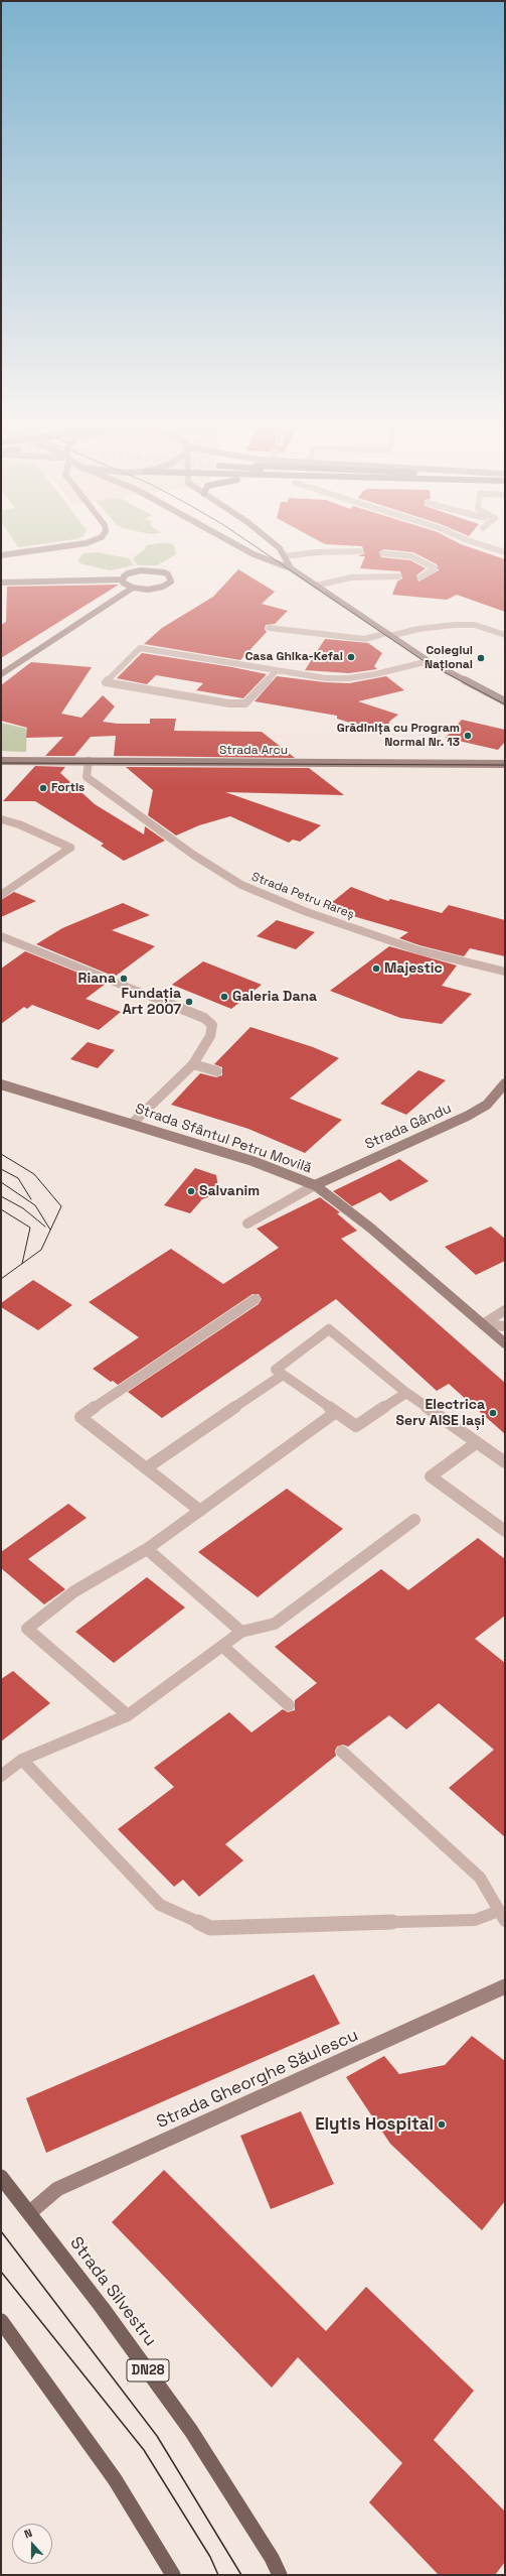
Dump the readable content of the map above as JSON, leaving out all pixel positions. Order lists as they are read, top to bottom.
{
  "streets": {
    "main road": [
      "Strada Arcu",
      "Strada Gându",
      "Strada Sfântul Petru Movilă",
      "Strada Gheorghe Săulescu",
      "Strada Silvestru",
      "DN28"
    ],
    "street": ["Strada Petru Rareș"]
  },
  "crossings": [
    ["Strada Arcu", "Strada Petru Rareș"],
    ["Strada Gându", "Strada Sfântul Petru Movilă"],
    ["Strada Gheorghe Săulescu", "Strada Silvestru"]
  ],
  "places": [
    "Casa Ghika-Kefal",
    "Colegiul Național",
    "Grădinița cu Program Normal Nr. 13",
    "Fortis",
    "Majestic",
    "Riana",
    "Galeria Dana",
    "Fundația Art 2007",
    "Salvanim",
    "Electrica Serv AISE Iași",
    "Elytis Hospital"
  ],
  "north": "top"
}
